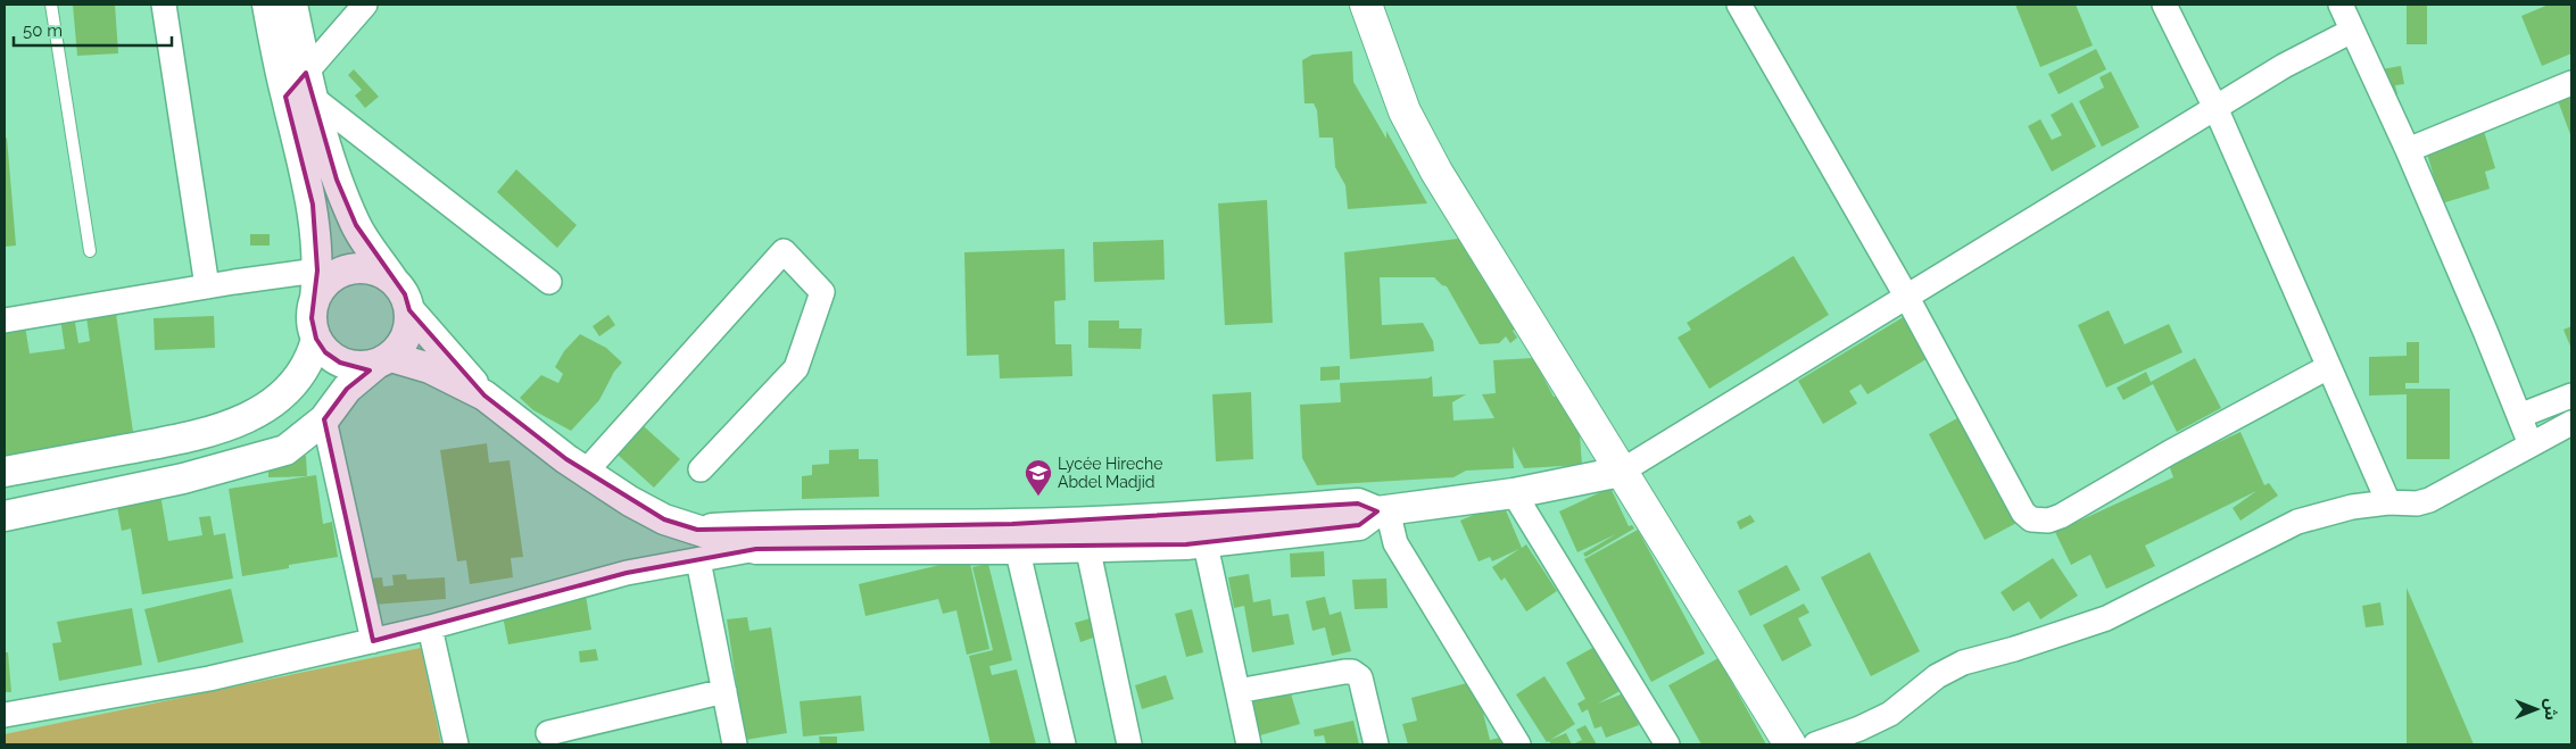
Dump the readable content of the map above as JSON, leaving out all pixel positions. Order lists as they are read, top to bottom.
{
  "places": {
    "school or university": ["Lycée Hireche Abdel Madjid"]
  },
  "scale_bar": "50 m",
  "north": "right"
}
